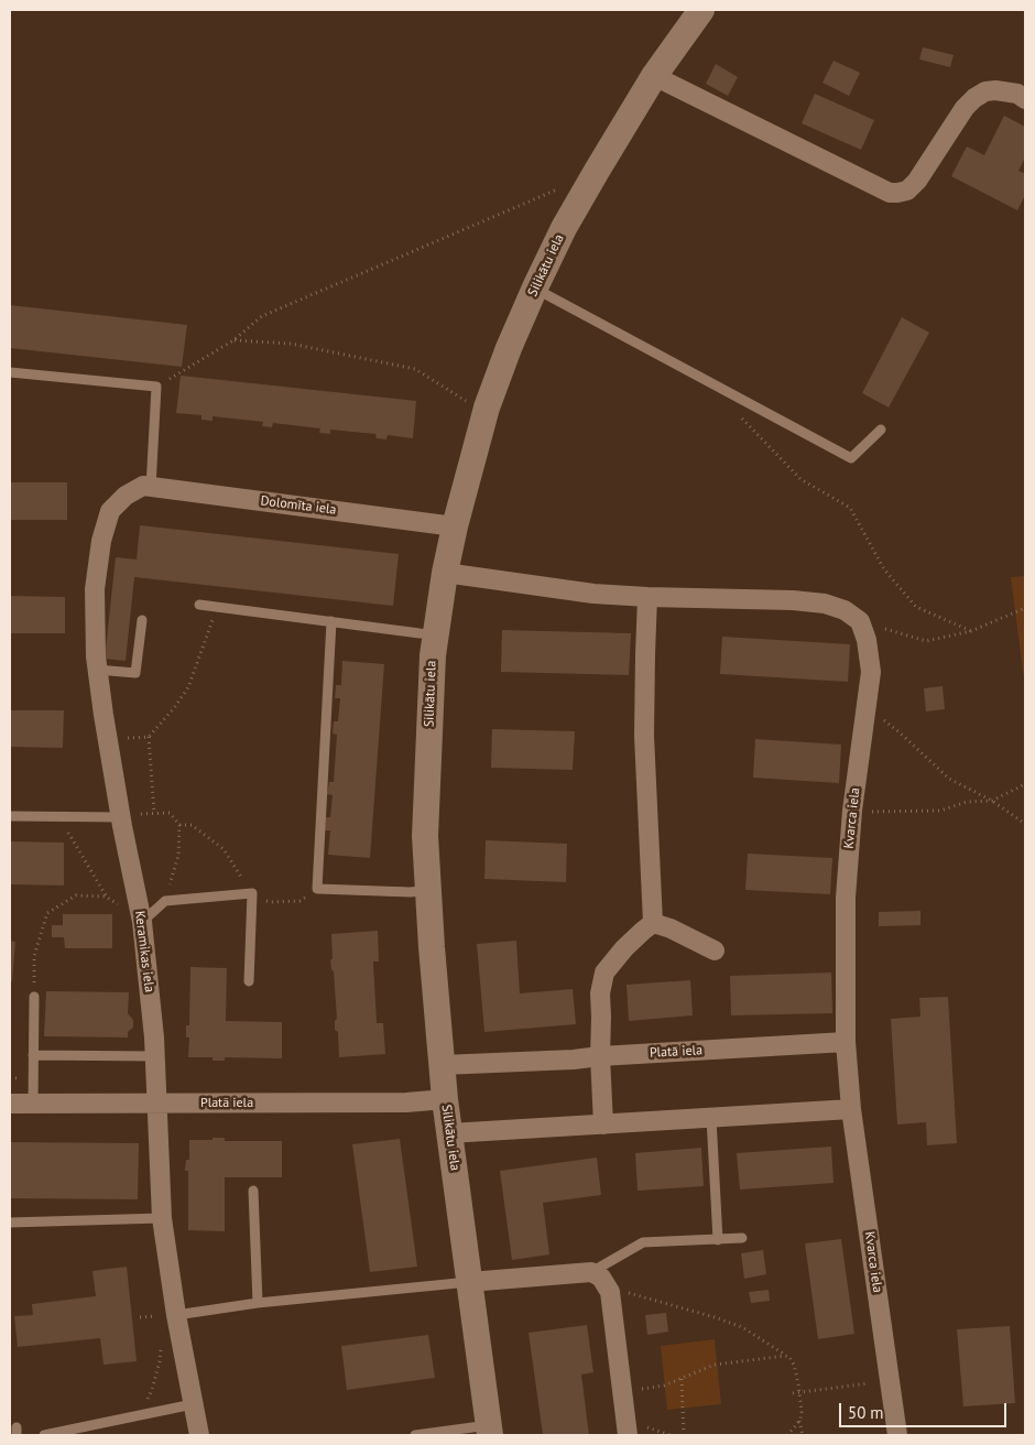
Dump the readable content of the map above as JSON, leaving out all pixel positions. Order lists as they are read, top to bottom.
{
  "streets": {
    "main road": ["Silikātu iela"],
    "street": [
      "Dolomīta iela",
      "Kvarca iela",
      "Keramikas iela",
      "Platā iela"
    ]
  },
  "crossings": [
    ["Silikātu iela", "Dolomīta iela"],
    ["Silikātu iela", "Platā iela"],
    ["Dolomīta iela", "Keramikas iela"],
    ["Kvarca iela", "Platā iela"],
    ["Keramikas iela", "Platā iela"]
  ],
  "scale_bar": "50 m"
}
